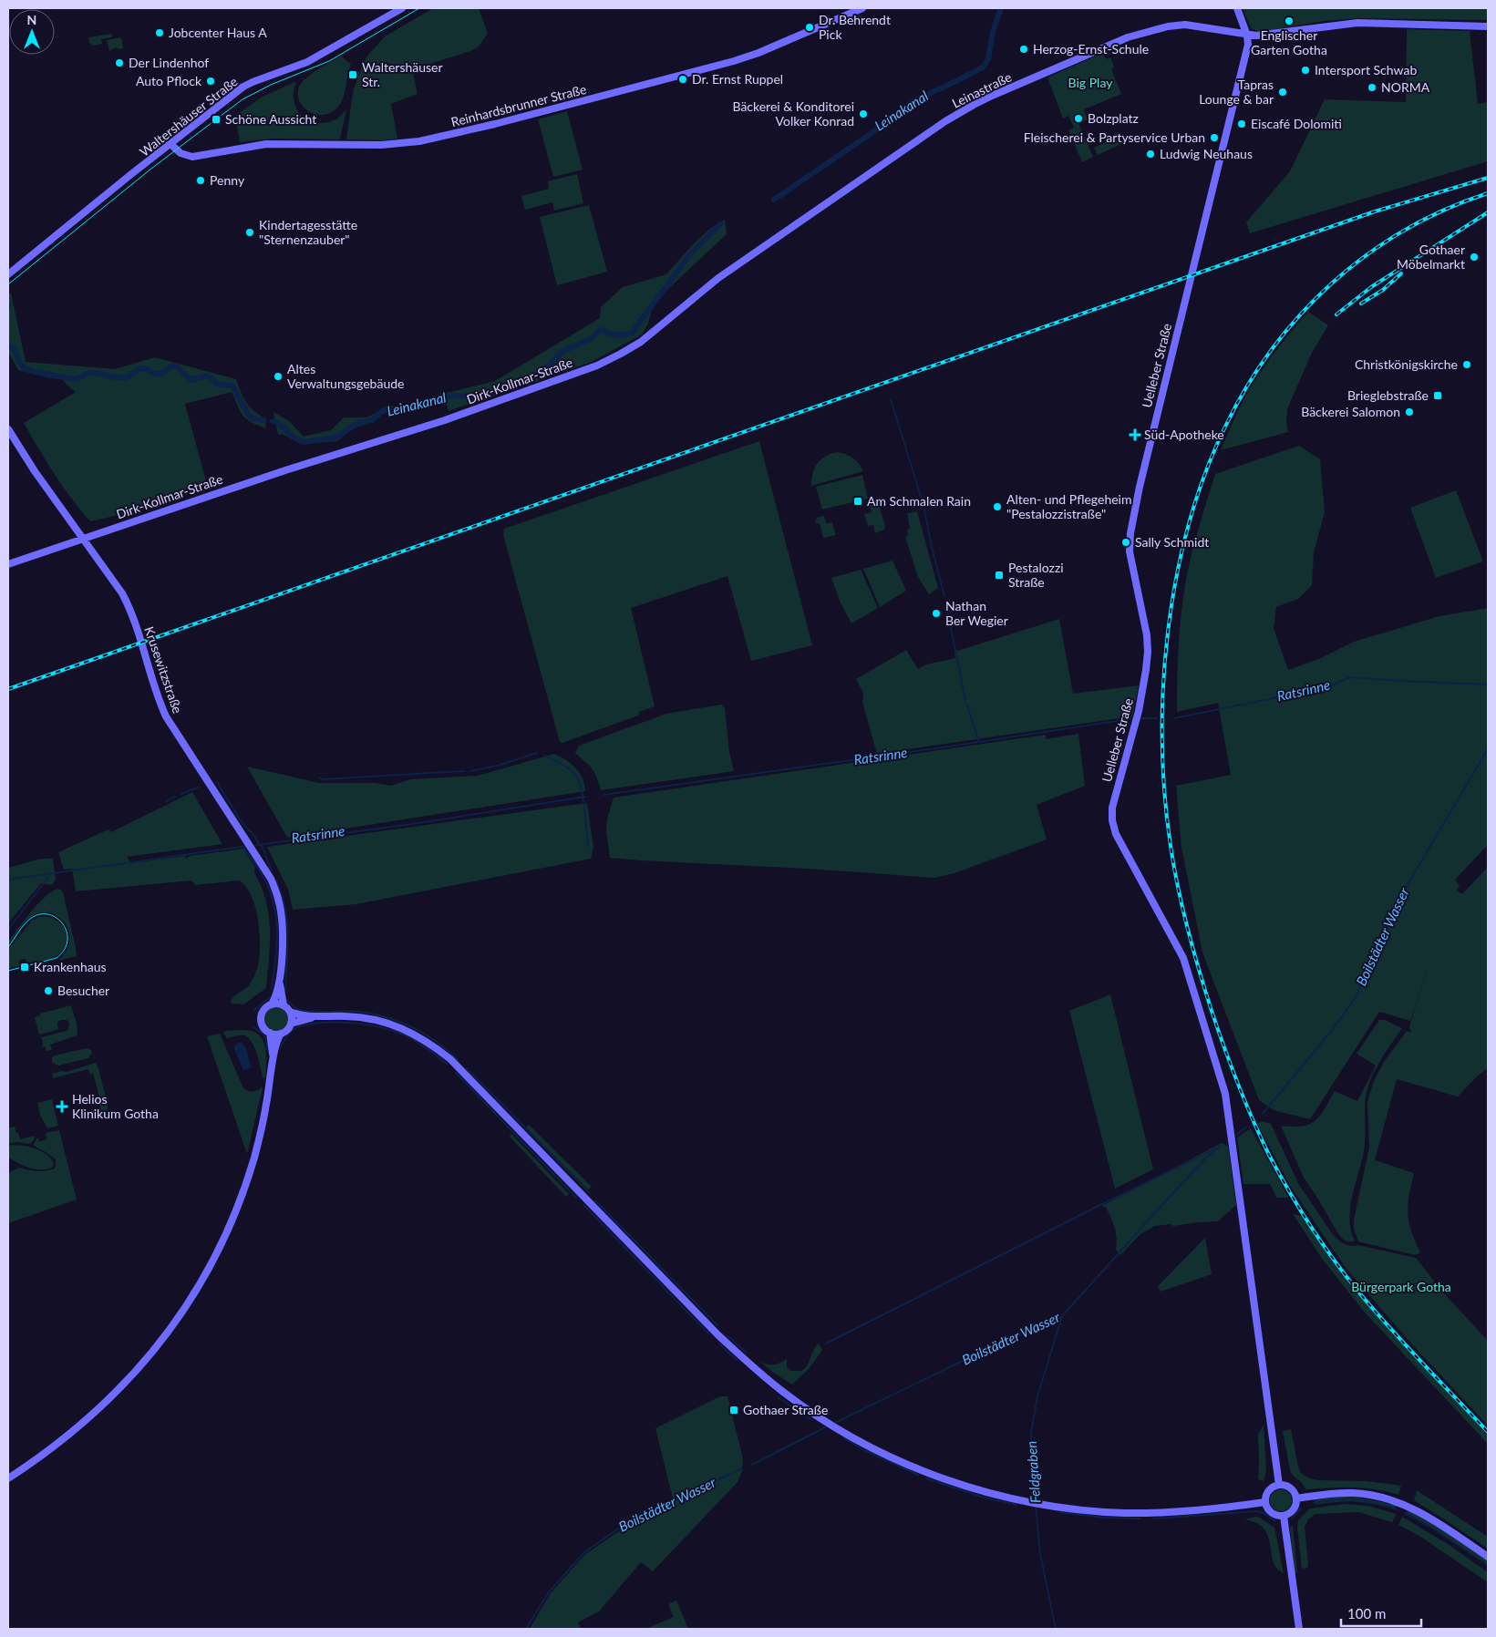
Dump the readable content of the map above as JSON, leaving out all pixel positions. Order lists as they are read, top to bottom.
{
  "streets": {
    "street": [
      "Leinastraße",
      "Reinhardsbrunner Straße",
      "Waltershäuser Straße",
      "Uelleber Straße",
      "Dirk-Kollmar-Straße",
      "Krusewitzstraße"
    ]
  },
  "crossings": [
    ["Leinastraße", "Uelleber Straße"],
    ["Leinastraße", "Dirk-Kollmar-Straße"],
    ["Reinhardsbrunner Straße", "Waltershäuser Straße"],
    ["Dirk-Kollmar-Straße", "Krusewitzstraße"]
  ],
  "water": [
    "Leinakanal",
    "Ratsrinne",
    "Boilstädter Wasser",
    "Feldgraben"
  ],
  "parks": ["Big Play", "Bürgerpark Gotha"],
  "places": {
    "other": [
      "Englischer Garten Gotha",
      "Dr. Behrendt Pick",
      "Jobcenter Haus A",
      "Herzog-Ernst-Schule",
      "Der Lindenhof",
      "Intersport Schwab",
      "Dr. Ernst Ruppel",
      "Auto Pflock",
      "NORMA",
      "Tapras Lounge & bar",
      "Bäckerei & Konditorei Volker Konrad",
      "Bolzplatz",
      "Eiscafé Dolomiti",
      "Fleischerei & Partyservice Urban",
      "Ludwig Neuhaus",
      "Penny",
      "Kindertagesstätte \"Sternenzauber\"",
      "Gothaer Möbelmarkt",
      "Christkönigskirche",
      "Altes Verwaltungsgebäude",
      "Bäckerei Salomon",
      "Alten- und Pflegeheim \"Pestalozzistraße\"",
      "Sally Schmidt",
      "Nathan Ber Wegier",
      "Besucher"
    ],
    "transit": [
      "Waltershäuser Str.",
      "Schöne Aussicht",
      "Brieglebstraße",
      "Am Schmalen Rain",
      "Pestalozzi Straße",
      "Krankenhaus",
      "Gothaer Straße"
    ],
    "health": ["Süd-Apotheke", "Helios Klinikum Gotha"]
  },
  "scale_bar": "100 m",
  "north": "top"
}
